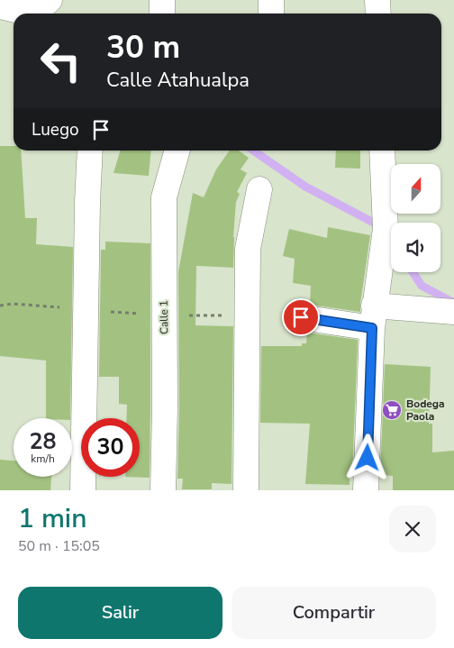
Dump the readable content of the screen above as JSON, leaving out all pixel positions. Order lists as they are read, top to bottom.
{
  "streets": {
    "street": ["Calle 1"]
  },
  "places": {
    "supermarket": ["Bodega Paola"]
  },
  "north": "top",
  "page": {
    "turn": ["30 m", "Calle Atahualpa"],
    "then": "Luego",
    "speed": "28 km/h",
    "limit": "30",
    "heading": ["1 min", "50 m · 15:05"],
    "buttons": ["Salir", "Compartir"]
  }
}
